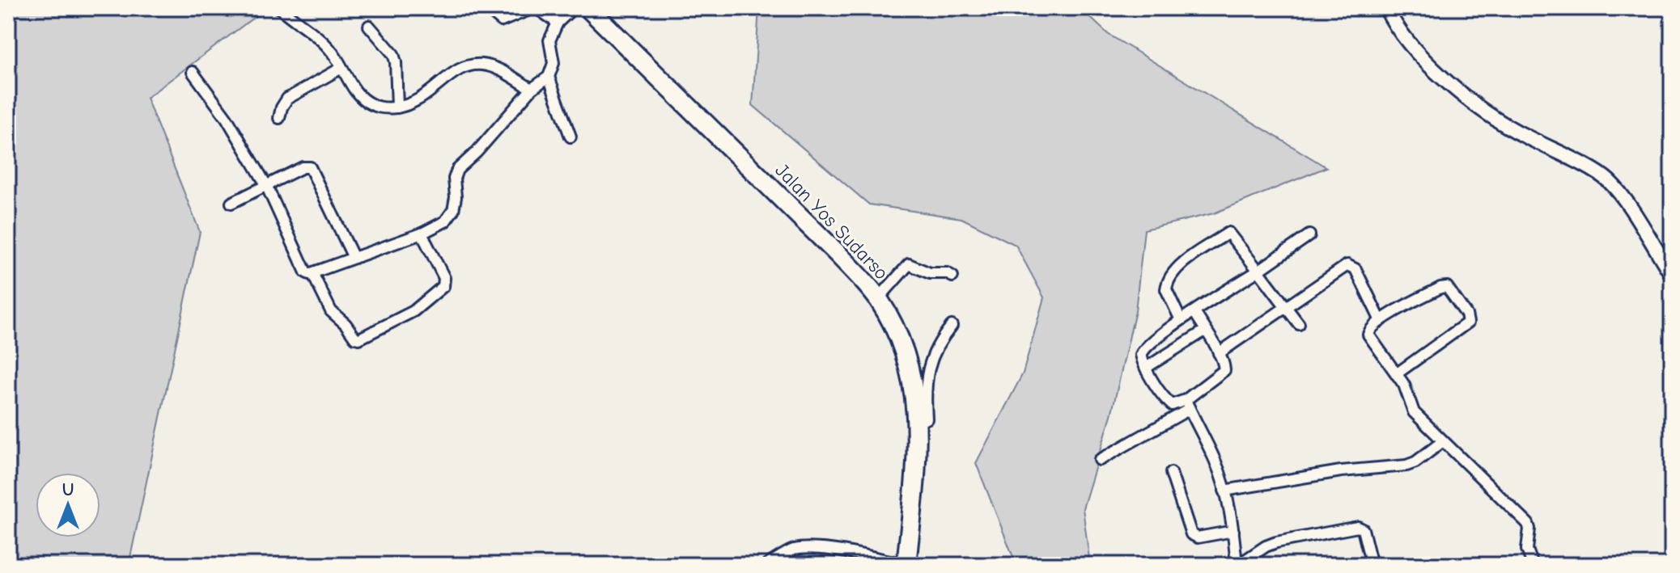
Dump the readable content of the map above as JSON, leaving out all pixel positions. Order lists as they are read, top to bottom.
{
  "streets": {
    "highway": ["Jalan Yos Sudarso"]
  },
  "north": "top"
}
